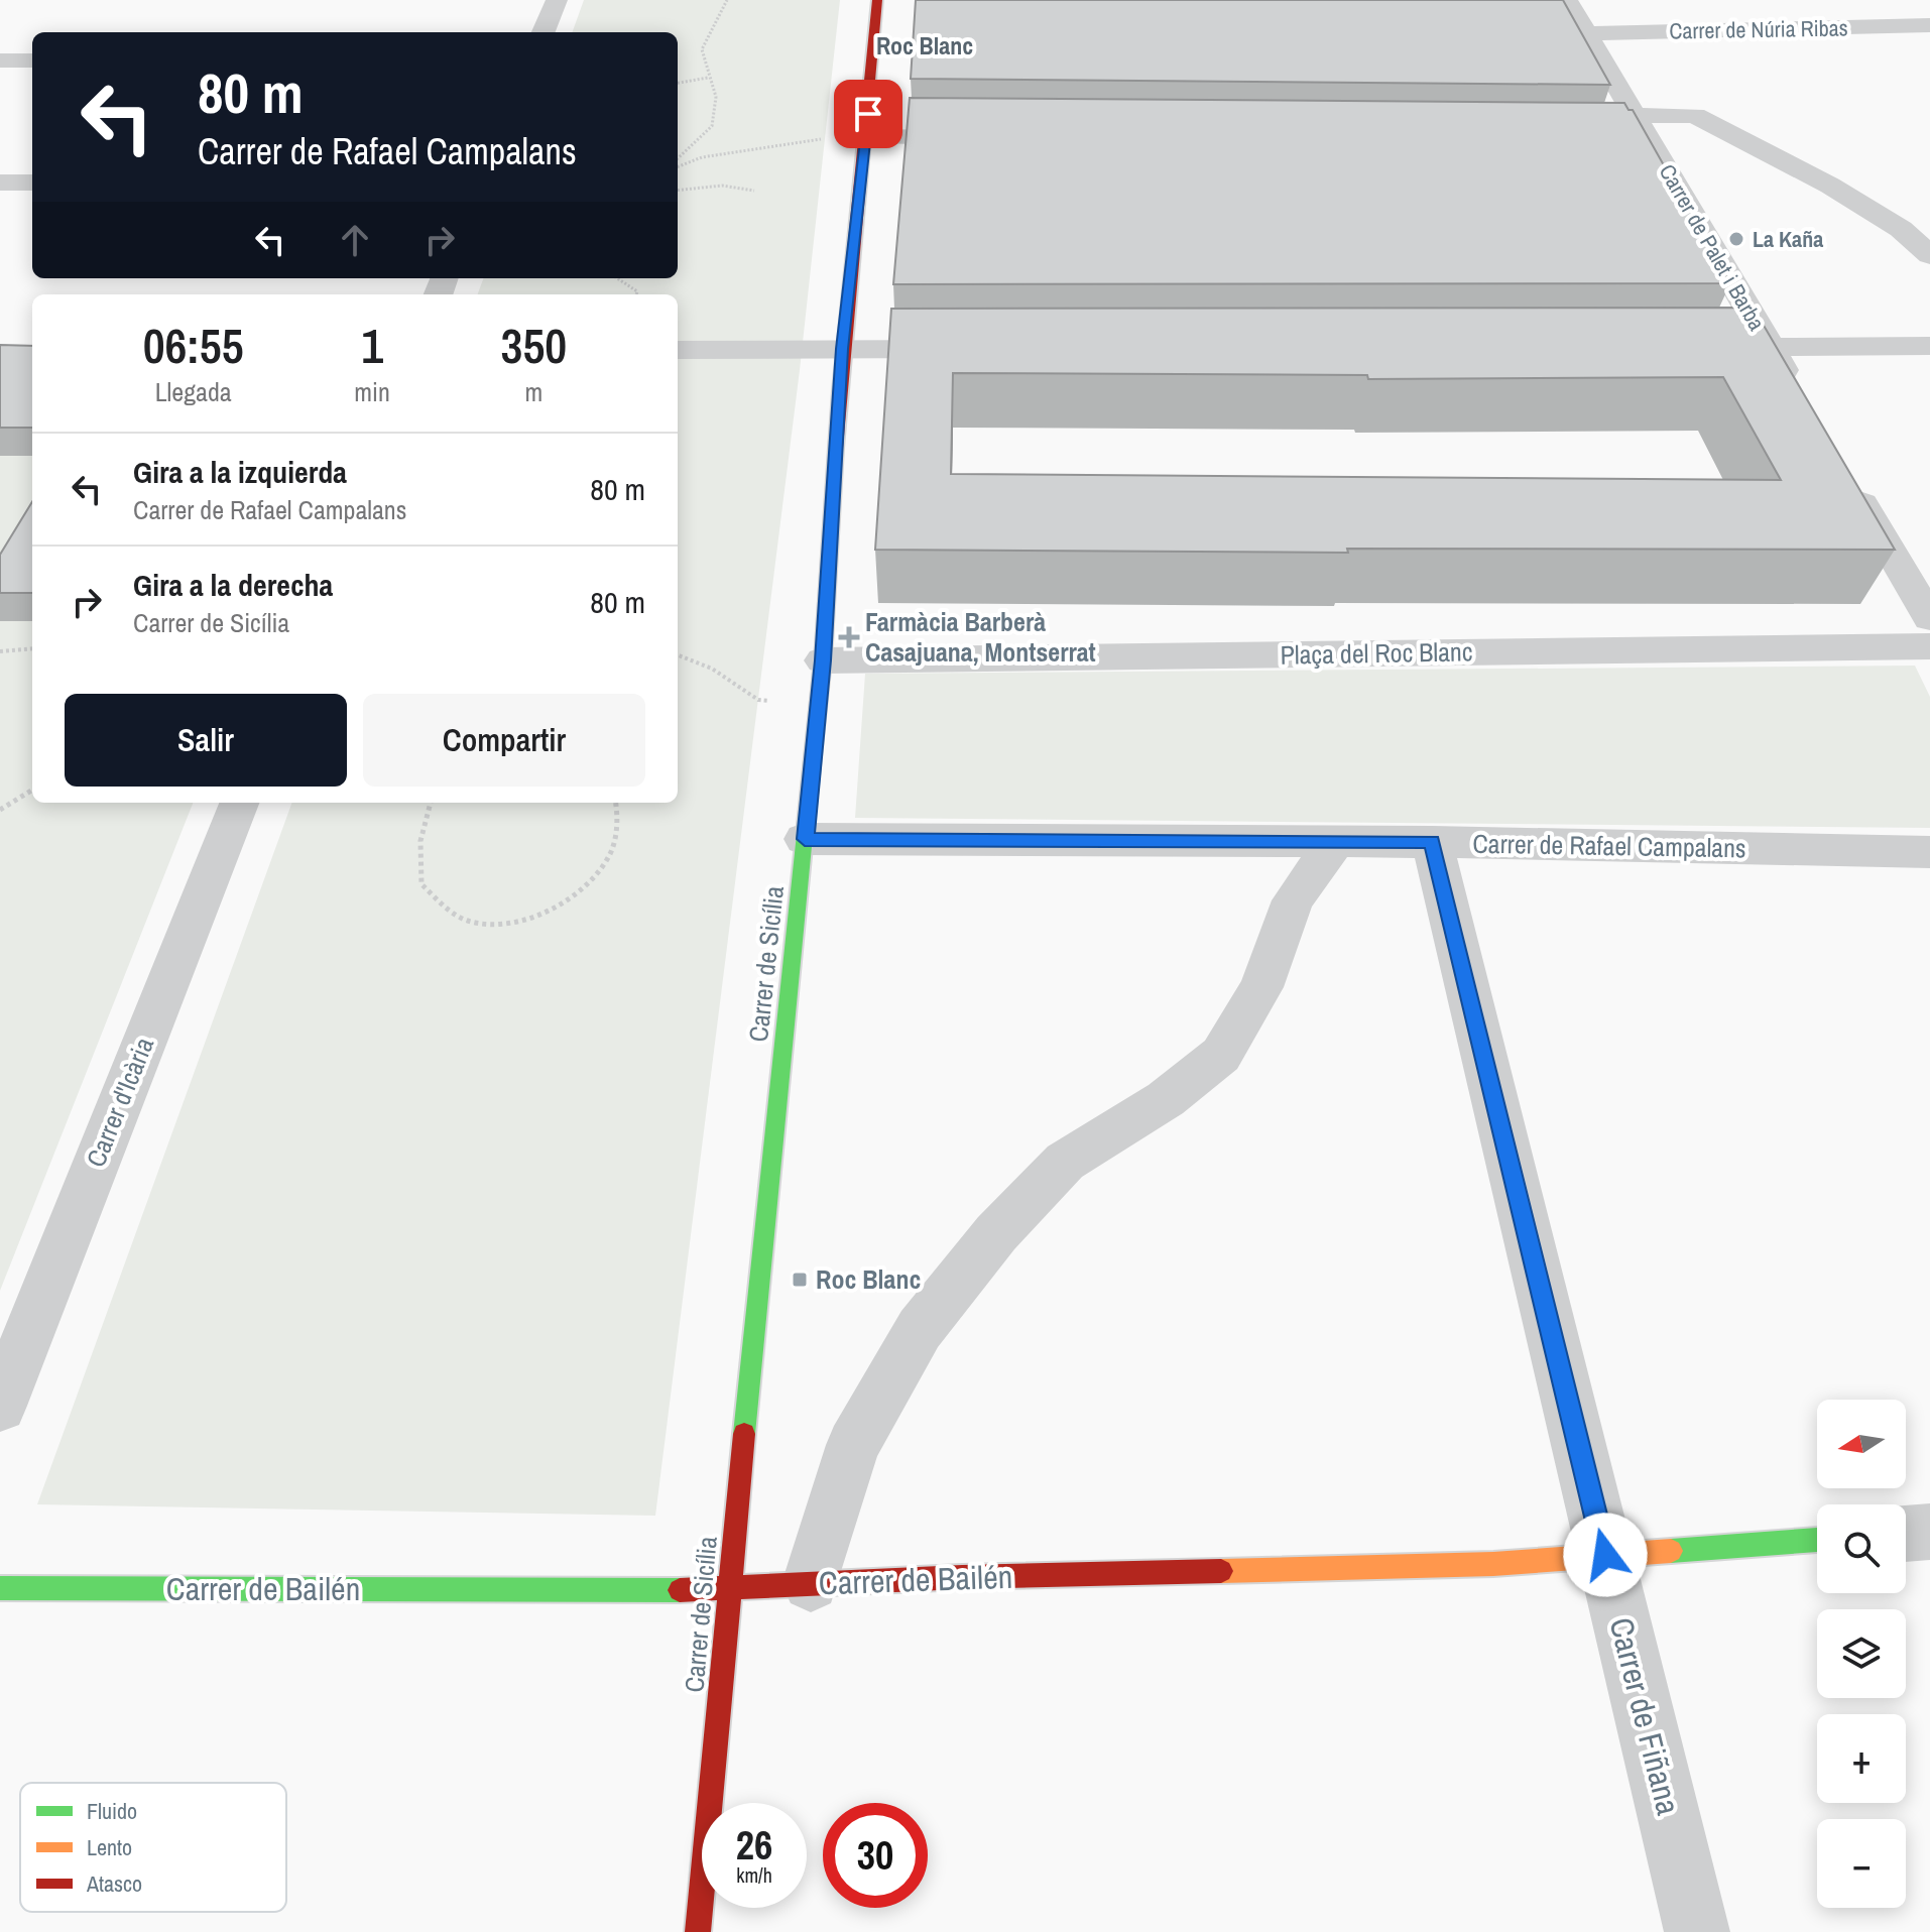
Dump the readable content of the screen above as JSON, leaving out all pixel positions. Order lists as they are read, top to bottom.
{
  "streets": {
    "street": [
      "Carrer de Núria Ribas",
      "Carrer de Palet i Barba",
      "Plaça del Roc Blanc",
      "Carrer de Rafael Campalans",
      "Carrer de Sicília",
      "Carrer d'Icària",
      "Carrer de Bailén",
      "Carrer de Fiñana"
    ]
  },
  "crossings": [
    ["Carrer de Núria Ribas", "Carrer de Palet i Barba"],
    ["Plaça del Roc Blanc", "Carrer de Sicília"],
    ["Carrer de Rafael Campalans", "Carrer de Sicília"],
    ["Carrer de Rafael Campalans", "Carrer de Fiñana"],
    ["Carrer de Sicília", "Carrer de Bailén"],
    ["Carrer de Bailén", "Carrer de Fiñana"]
  ],
  "districts": ["Roc Blanc"],
  "places": {
    "other": ["La Kaña"],
    "health": ["Farmàcia Barberà Casajuana, Montserrat"],
    "transit": ["Roc Blanc"]
  },
  "legend": ["Fluido", "Lento", "Atasco"],
  "north": "left",
  "page": {
    "turn": ["80 m", "Carrer de Rafael Campalans"],
    "eta": [
      "06:55",
      "Llegada",
      "1",
      "min",
      "350",
      "m"
    ],
    "list": [
      {
        "name": "Gira a la izquierda",
        "note": "Carrer de Rafael Campalans",
        "value": "80 m"
      },
      {
        "name": "Gira a la derecha",
        "note": "Carrer de Sicília",
        "value": "80 m"
      }
    ],
    "buttons": ["Salir", "Compartir"],
    "map_buttons": ["+", "−"],
    "speed": "26 km/h",
    "limit": "30"
  }
}
